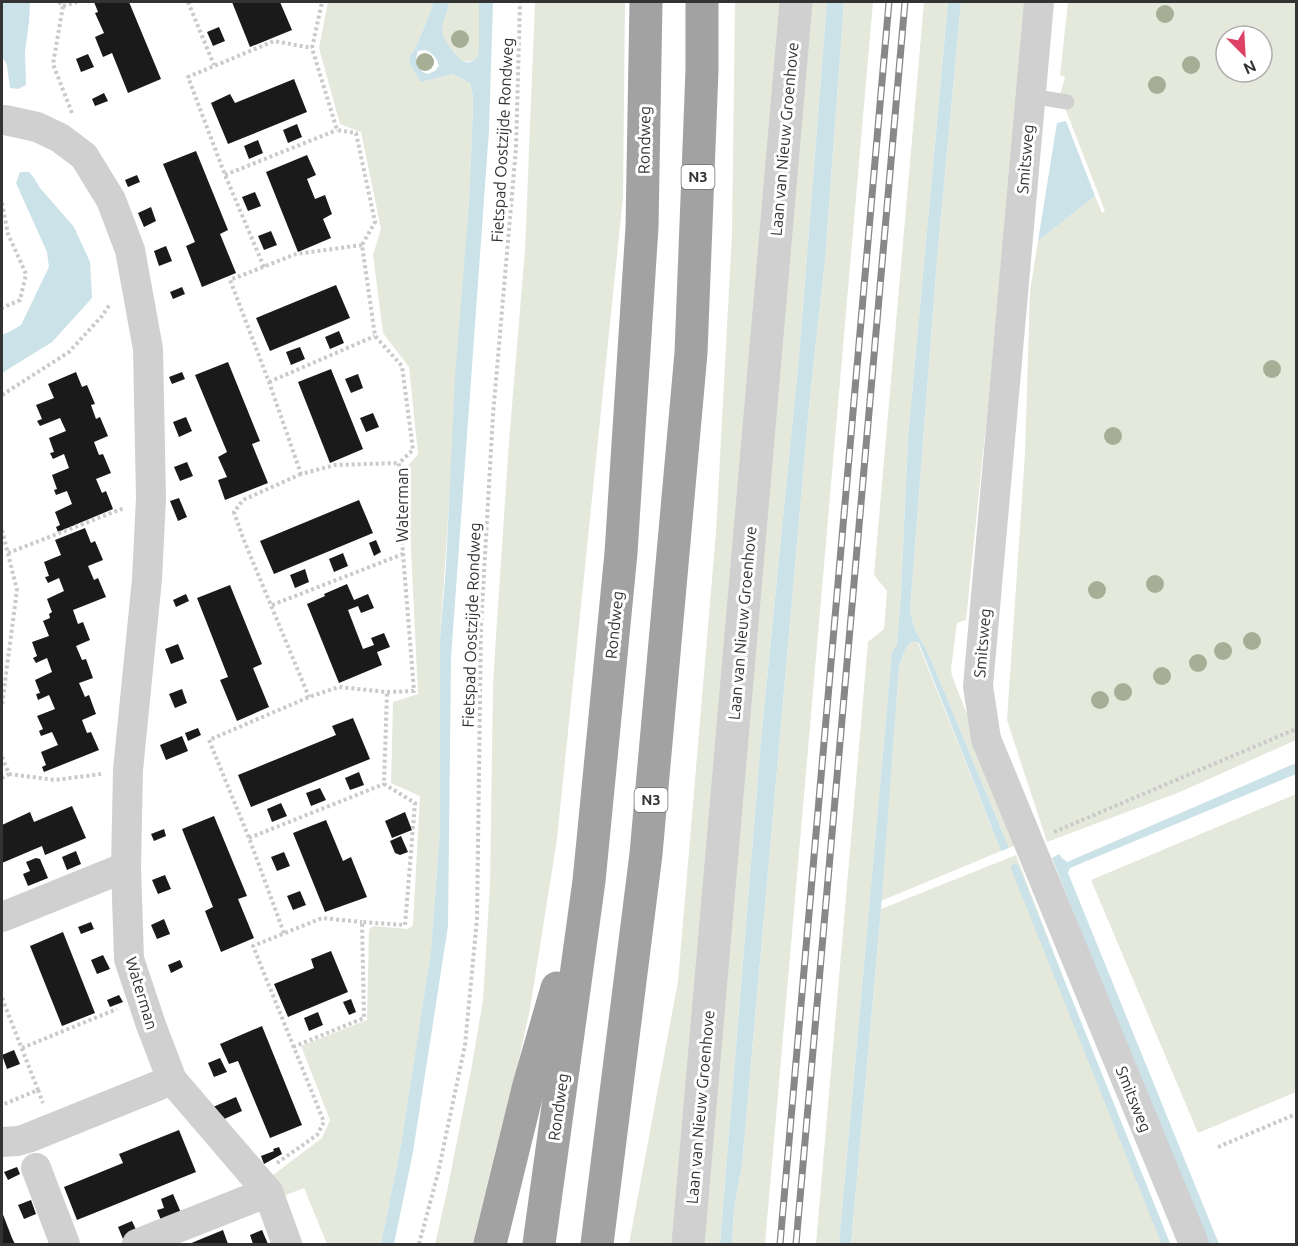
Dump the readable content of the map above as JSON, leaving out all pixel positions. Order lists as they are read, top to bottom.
{
  "streets": {
    "highway": ["Rondweg", "N3"],
    "street": ["Laan van Nieuw Groenhove", "Smitsweg", "Waterman"],
    "path": ["Fietspad Oostzijde Rondweg"]
  },
  "north": "bottom right"
}
